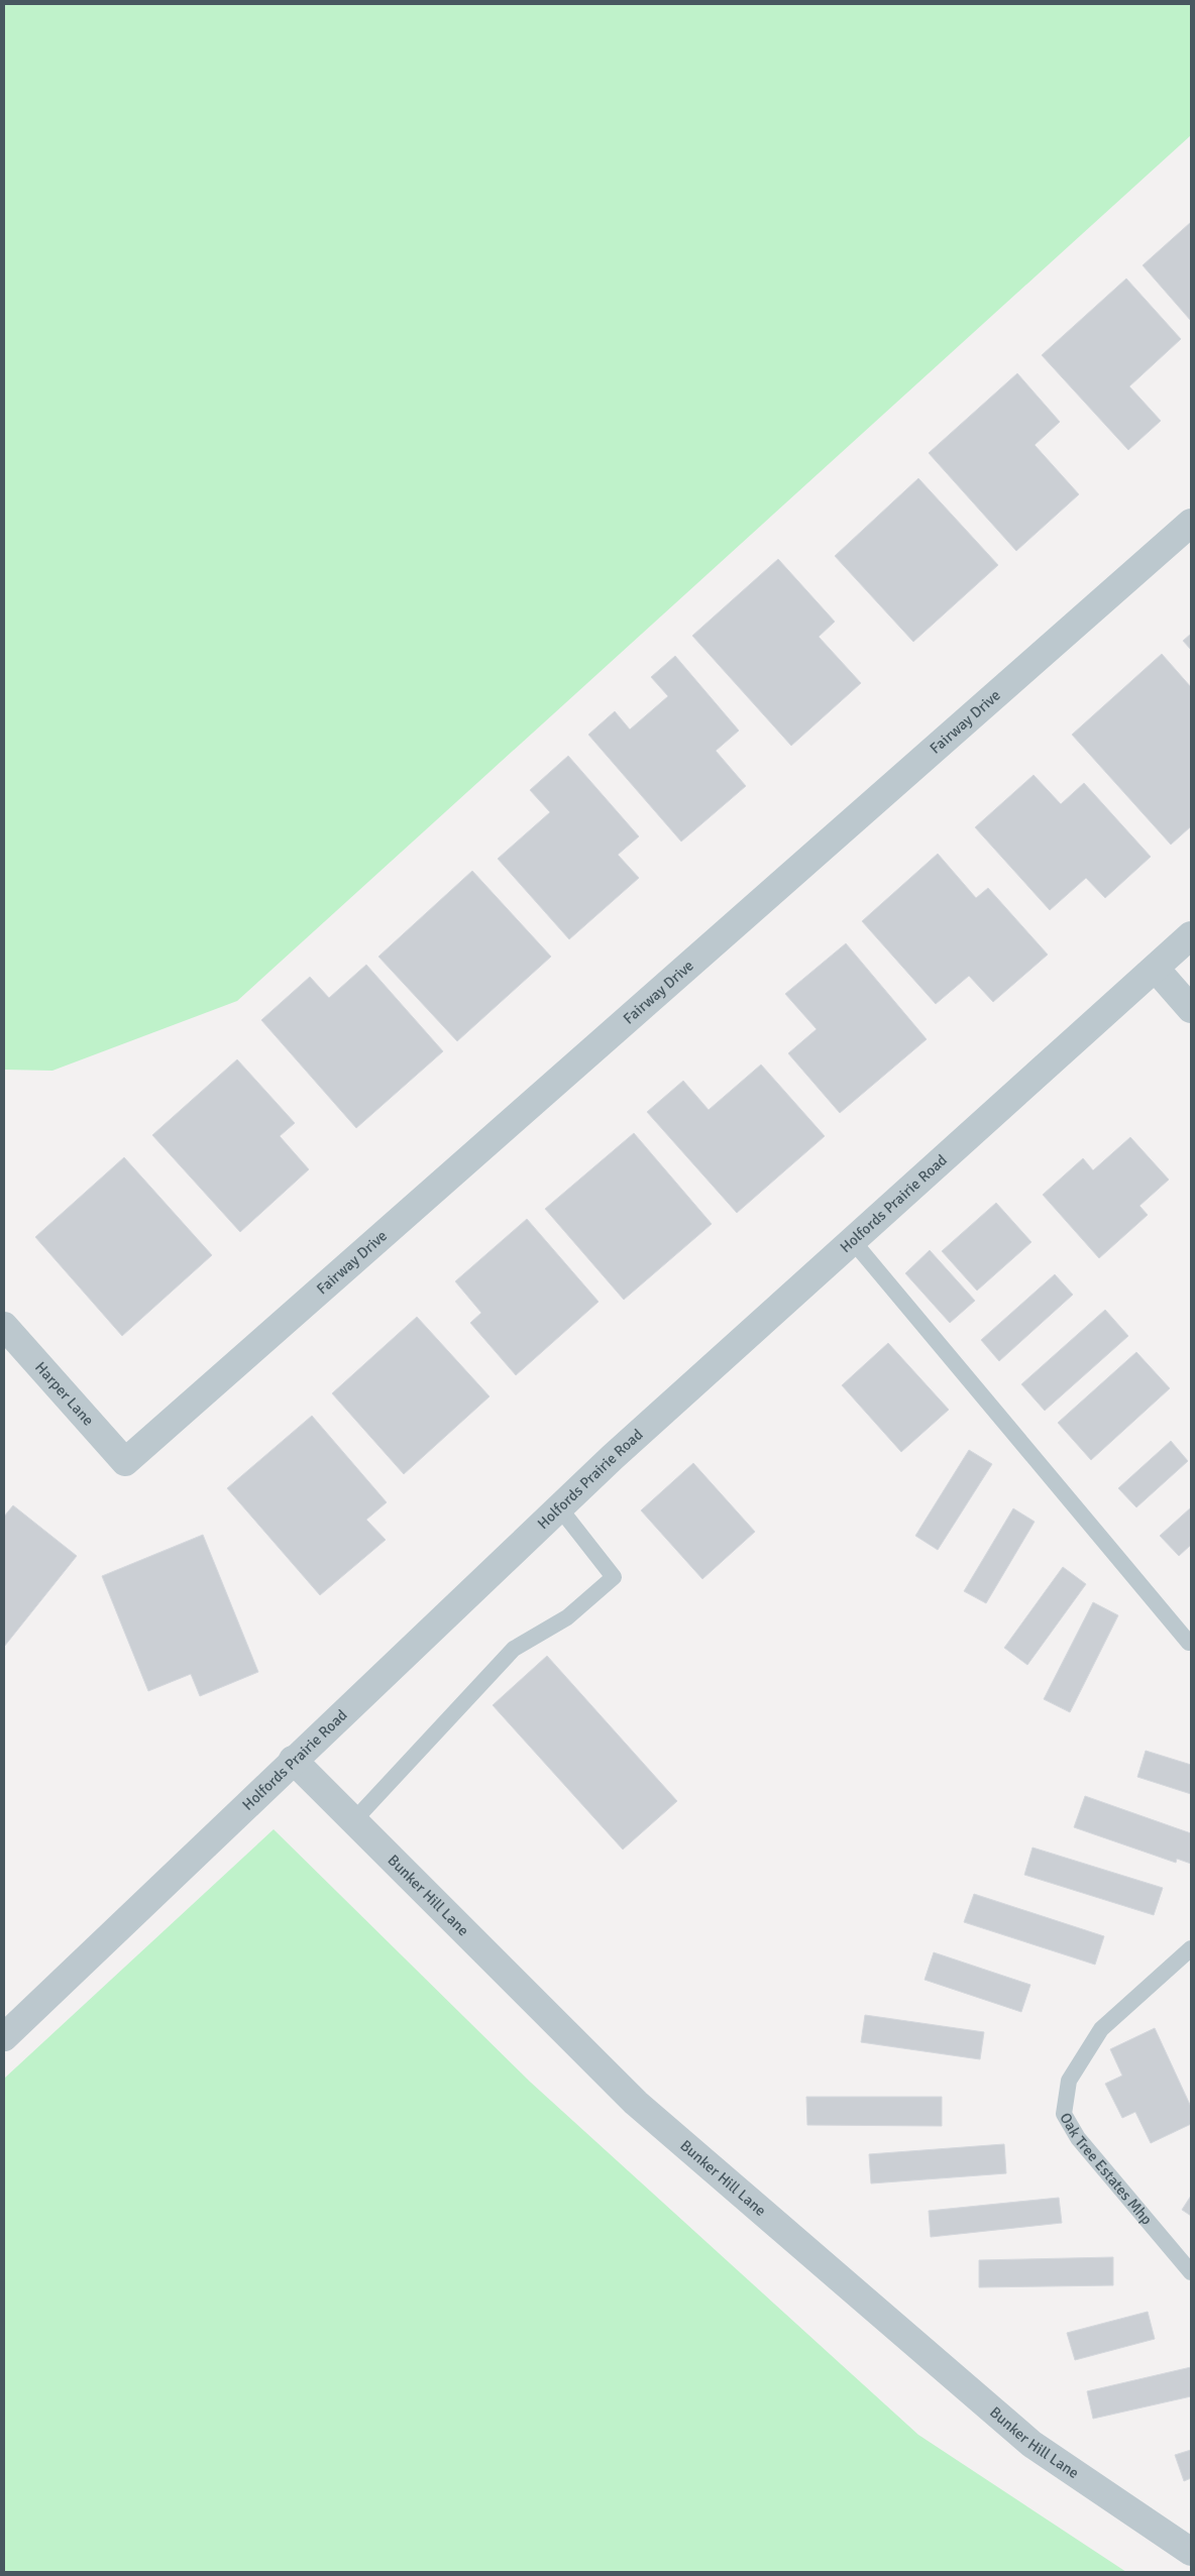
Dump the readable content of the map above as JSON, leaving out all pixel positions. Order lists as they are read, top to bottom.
{
  "streets": {
    "street": [
      "Fairway Drive",
      "Holfords Prairie Road",
      "Harper Lane",
      "Bunker Hill Lane"
    ],
    "lane": ["Oak Tree Estates Mhp"]
  },
  "crossings": [
    ["Fairway Drive", "Harper Lane"],
    ["Holfords Prairie Road", "Bunker Hill Lane"]
  ]
}
